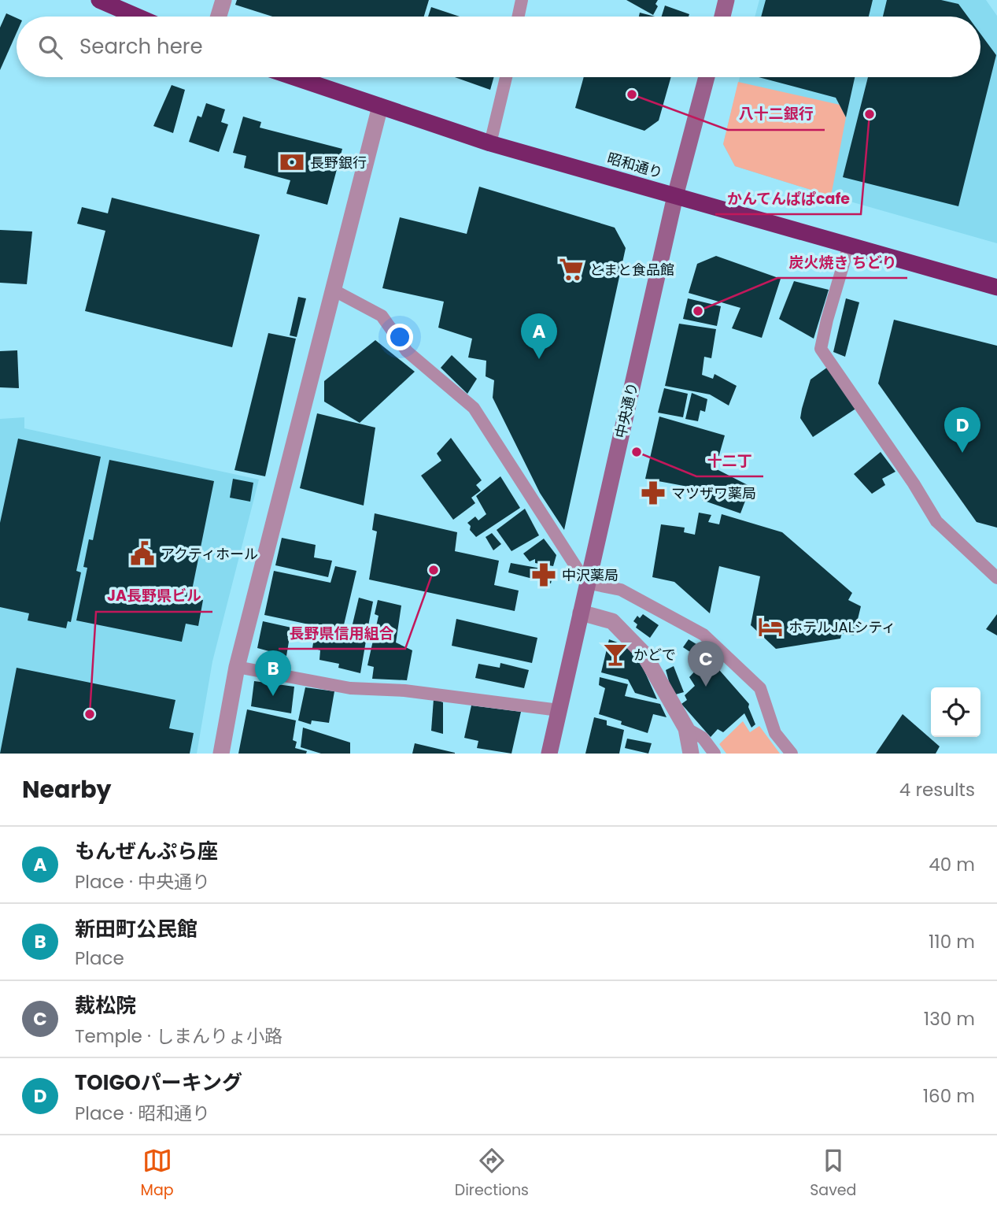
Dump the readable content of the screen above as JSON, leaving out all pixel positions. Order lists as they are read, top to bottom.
{
  "streets": {
    "highway": ["昭和通り"],
    "street": ["中央通り"]
  },
  "crossings": [
    ["昭和通り", "中央通り"]
  ],
  "places": {
    "other": [
      "八十二銀行",
      "かんてんぱぱcafe",
      "炭火焼き ちどり",
      "十二丁",
      "長野県信用組合",
      "JA長野県ビル"
    ],
    "bank": ["長野銀行"],
    "supermarket": ["とまと食品館"],
    "pharmacy": ["マツザワ薬局", "中沢薬局"],
    "public building": ["アクティホール"],
    "hotel": ["ホテルJALシティ"],
    "bar": ["かどで"]
  },
  "page": {
    "search": "Search here",
    "pins": [
      "A",
      "D",
      "C",
      "B"
    ],
    "heading": ["Nearby", "4 results"],
    "list": [
      {
        "mark": "A",
        "name": "もんぜんぷら座",
        "note": "Place · 中央通り",
        "value": "40 m"
      },
      {
        "mark": "B",
        "name": "新田町公民館",
        "note": "Place",
        "value": "110 m"
      },
      {
        "mark": "C",
        "name": "裁松院",
        "note": "Temple · しまんりょ小路",
        "value": "130 m"
      },
      {
        "mark": "D",
        "name": "TOIGOパーキング",
        "note": "Place · 昭和通り",
        "value": "160 m"
      }
    ],
    "nav": ["Map", "Directions", "Saved"]
  }
}
